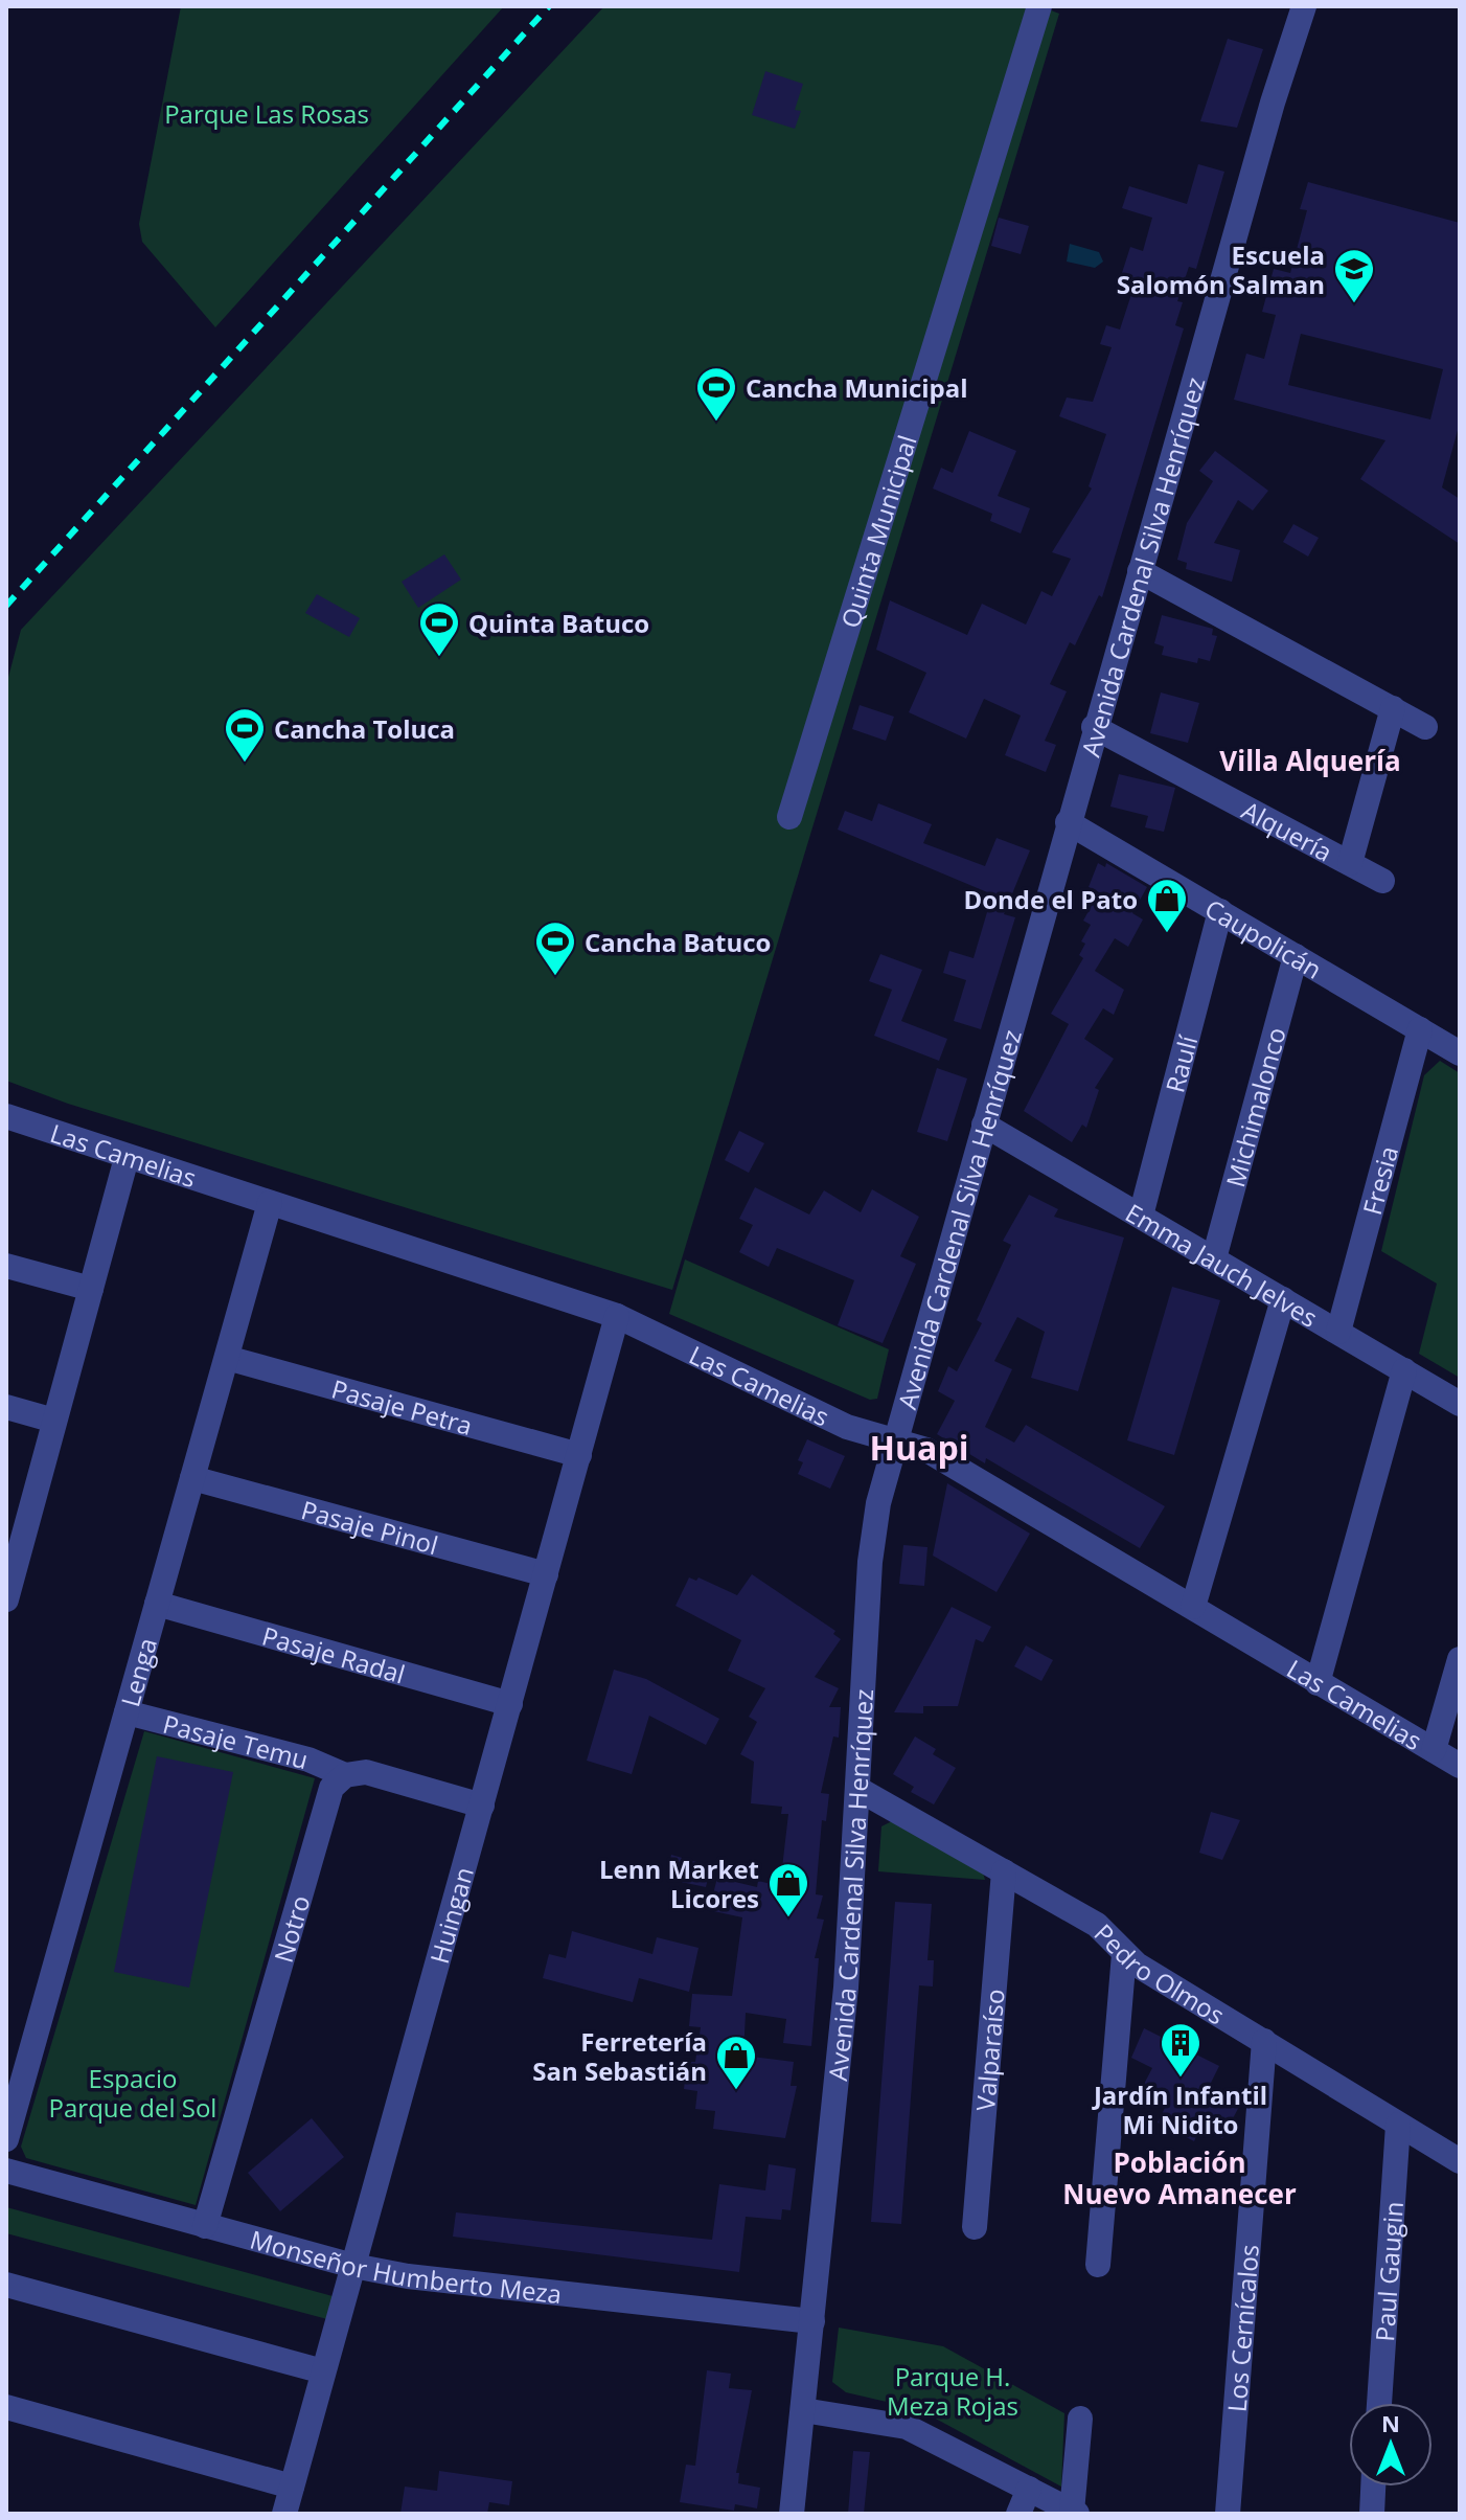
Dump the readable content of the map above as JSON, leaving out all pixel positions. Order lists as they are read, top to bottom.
{
  "streets": {
    "street": [
      "Quinta Municipal",
      "Avenida Cardenal Silva Henríquez",
      "Alquería",
      "Caupolicán",
      "Raulí",
      "Michimalonco",
      "Las Camelias",
      "Fresia",
      "Emma Jauch Jelves",
      "Pasaje Petra",
      "Pasaje Pinol",
      "Pasaje Radal",
      "Lenga",
      "Pasaje Temu",
      "Huingan",
      "Notro",
      "Pedro Olmos",
      "Valparaíso",
      "Monseñor Humberto Meza",
      "Paul Gaugin",
      "Los Cernícalos"
    ]
  },
  "crossings": [
    ["Avenida Cardenal Silva Henríquez", "Alquería"],
    ["Avenida Cardenal Silva Henríquez", "Caupolicán"],
    ["Avenida Cardenal Silva Henríquez", "Las Camelias"],
    ["Avenida Cardenal Silva Henríquez", "Emma Jauch Jelves"],
    ["Avenida Cardenal Silva Henríquez", "Pedro Olmos"],
    ["Avenida Cardenal Silva Henríquez", "Monseñor Humberto Meza"],
    ["Caupolicán", "Raulí"],
    ["Caupolicán", "Michimalonco"],
    ["Caupolicán", "Fresia"],
    ["Raulí", "Emma Jauch Jelves"],
    ["Michimalonco", "Emma Jauch Jelves"],
    ["Las Camelias", "Lenga"],
    ["Las Camelias", "Huingan"],
    ["Fresia", "Emma Jauch Jelves"],
    ["Pasaje Petra", "Lenga"],
    ["Pasaje Petra", "Huingan"],
    ["Pasaje Pinol", "Lenga"],
    ["Pasaje Pinol", "Huingan"],
    ["Pasaje Radal", "Lenga"],
    ["Pasaje Radal", "Huingan"],
    ["Lenga", "Pasaje Temu"],
    ["Pasaje Temu", "Notro"],
    ["Huingan", "Monseñor Humberto Meza"],
    ["Notro", "Monseñor Humberto Meza"],
    ["Pedro Olmos", "Valparaíso"],
    ["Pedro Olmos", "Paul Gaugin"],
    ["Pedro Olmos", "Los Cernícalos"]
  ],
  "districts": ["Villa Alquería", "Huapi", "Población Nuevo Amanecer"],
  "parks": ["Parque Las Rosas", "Espacio Parque del Sol", "Parque H. Meza Rojas"],
  "places": {
    "school or university": ["Escuela Salomón Salman"],
    "sports": [
      "Cancha Municipal",
      "Quinta Batuco",
      "Cancha Toluca",
      "Cancha Batuco"
    ],
    "shop": ["Donde el Pato", "Lenn Market Licores", "Ferretería San Sebastián"],
    "building": ["Jardín Infantil Mi Nidito"]
  },
  "north": "top"
}
